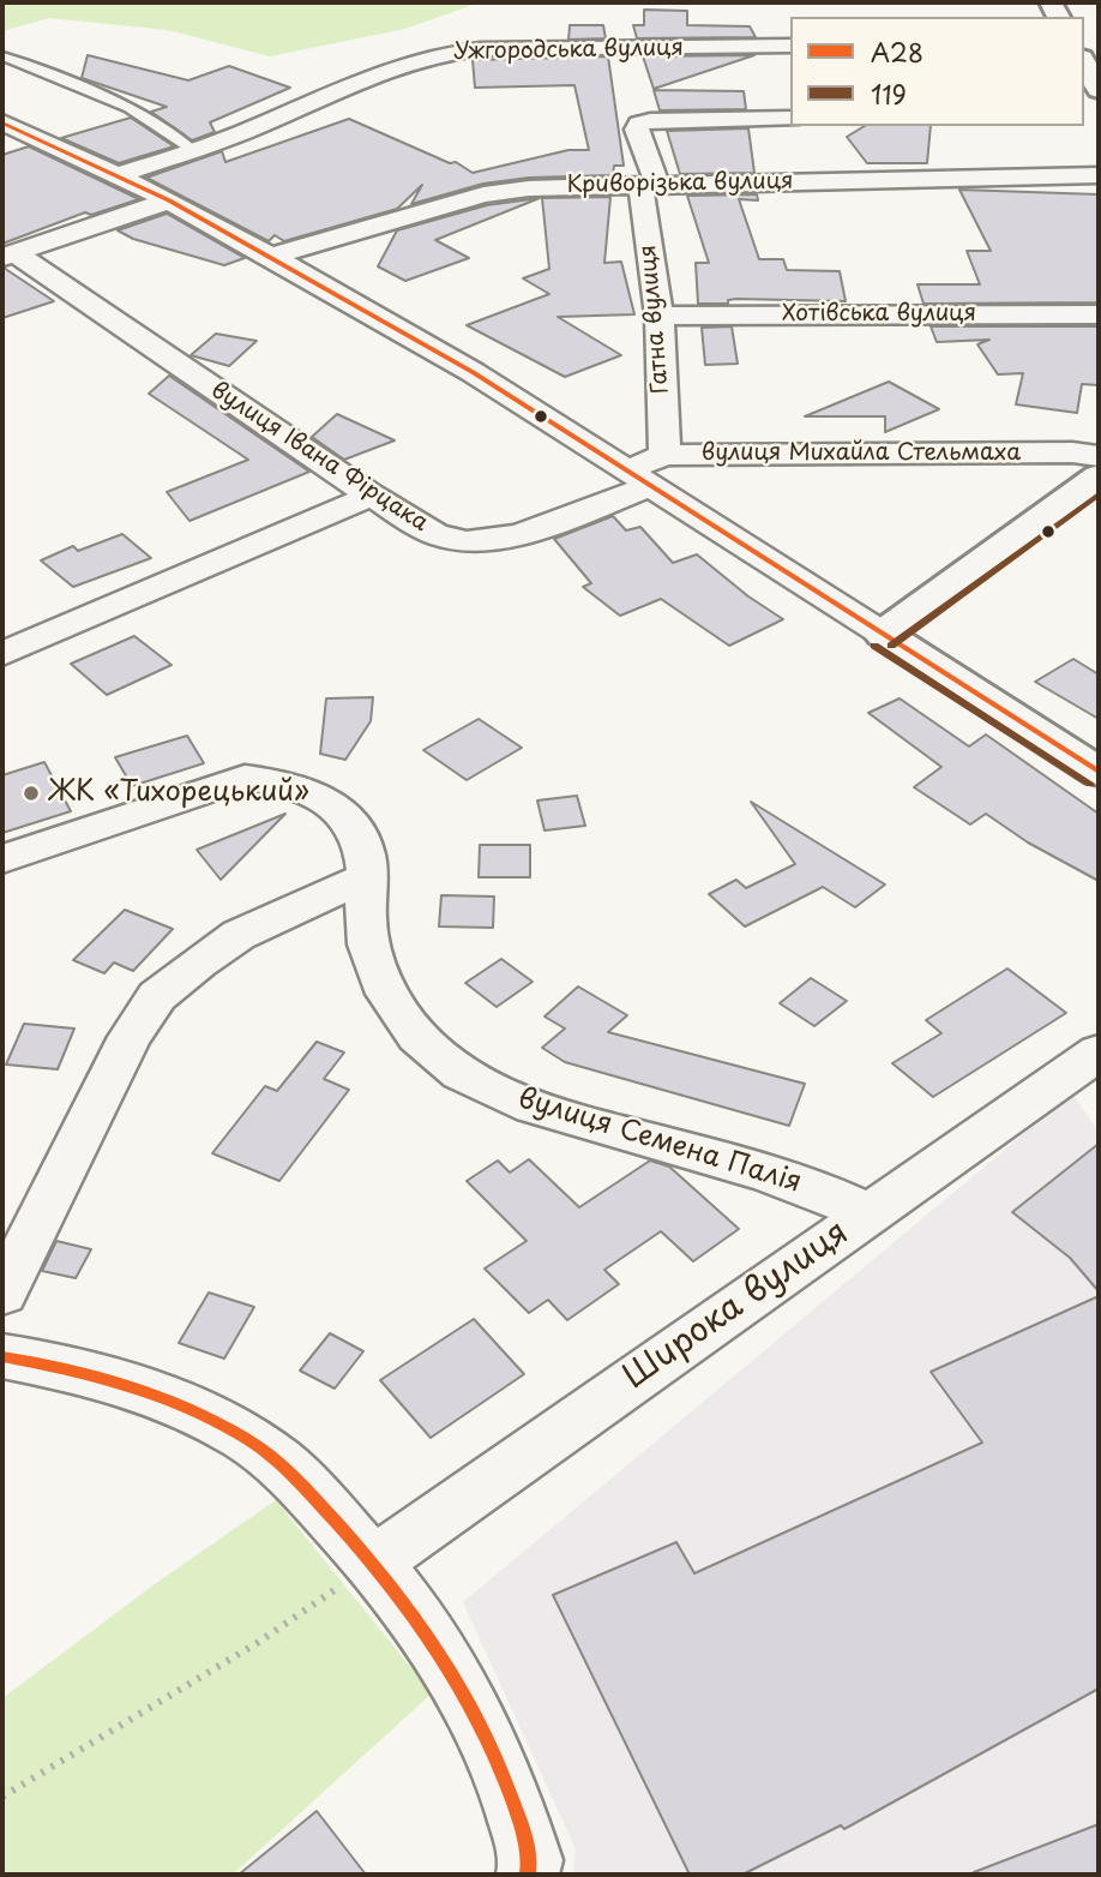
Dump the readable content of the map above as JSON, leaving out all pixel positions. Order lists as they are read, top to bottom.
{
  "streets": {
    "street": [
      "Ужгородська вулиця",
      "Криворізька вулиця",
      "Хотівська вулиця",
      "Гатна вулиця",
      "вулиця Михайла Стельмаха",
      "вулиця Івана Фірцака",
      "вулиця Семена Палія",
      "Широка вулиця"
    ]
  },
  "crossings": [
    ["Криворізька вулиця", "Гатна вулиця"],
    ["Хотівська вулиця", "Гатна вулиця"],
    ["Гатна вулиця", "вулиця Михайла Стельмаха"],
    ["вулиця Михайла Стельмаха", "вулиця Івана Фірцака"],
    ["вулиця Семена Палія", "Широка вулиця"]
  ],
  "places": ["ЖК «Тихорецький»"],
  "lines": ["transit line А28", "transit line 119"],
  "legend": ["А28", "119"]
}
